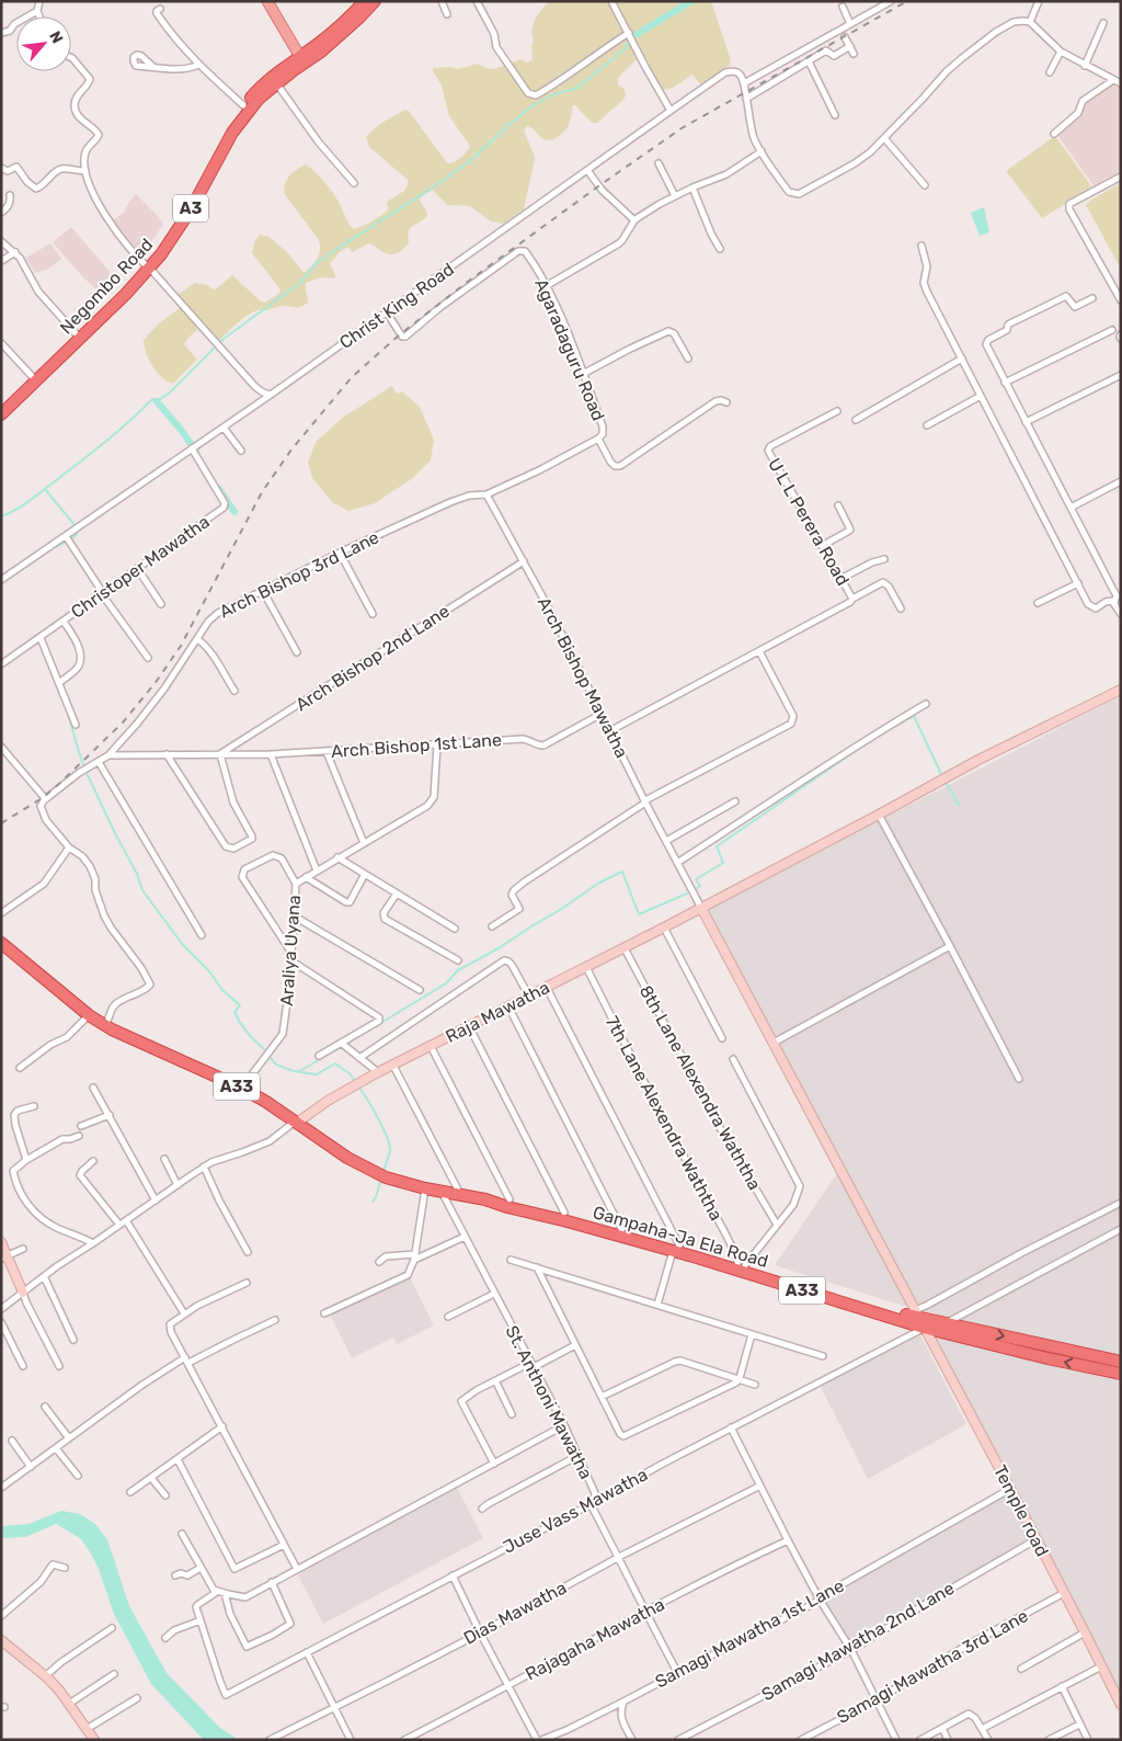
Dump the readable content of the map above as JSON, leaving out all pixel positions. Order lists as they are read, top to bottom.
{
  "streets": {
    "highway": [
      "A3",
      "Negombo Road",
      "A33",
      "Gampaha-Ja Ela Road"
    ],
    "street": [
      "Christ King Road",
      "Agaradaguru Road",
      "U L L Perera Road",
      "Christoper Mawatha",
      "Arch Bishop 3rd Lane",
      "Arch Bishop 2nd Lane",
      "Arch Bishop Mawatha",
      "Arch Bishop 1st Lane",
      "Araliya Uyana",
      "Raja Mawatha",
      "8th Lane Alexendra Waththa",
      "7th Lane Alexendra Waththa",
      "St. Anthoni Mawatha",
      "Juse Vass Mawatha",
      "Temple road",
      "Dias Mawatha",
      "Samagi Mawatha 1st Lane",
      "Rajagaha Mawatha",
      "Samagi Mawatha 2nd Lane",
      "Samagi Mawatha 3rd Lane"
    ]
  },
  "crossings": [
    ["Christ King Road", "Agaradaguru Road"],
    ["Christ King Road", "Christoper Mawatha"],
    ["Agaradaguru Road", "Arch Bishop 3rd Lane"],
    ["Agaradaguru Road", "Arch Bishop Mawatha"],
    ["U L L Perera Road", "Arch Bishop Mawatha"],
    ["Arch Bishop 3rd Lane", "Arch Bishop Mawatha"],
    ["Arch Bishop 3rd Lane", "Arch Bishop 1st Lane"],
    ["Arch Bishop 2nd Lane", "Arch Bishop Mawatha"],
    ["Arch Bishop 2nd Lane", "Arch Bishop 1st Lane"],
    ["Arch Bishop Mawatha", "Arch Bishop 1st Lane"],
    ["Arch Bishop 1st Lane", "Araliya Uyana"],
    ["Araliya Uyana", "Gampaha-Ja Ela Road"],
    ["Raja Mawatha", "8th Lane Alexendra Waththa"],
    ["Raja Mawatha", "7th Lane Alexendra Waththa"],
    ["Raja Mawatha", "Gampaha-Ja Ela Road"],
    ["Raja Mawatha", "Temple road"],
    ["7th Lane Alexendra Waththa", "Gampaha-Ja Ela Road"],
    ["Gampaha-Ja Ela Road", "St. Anthoni Mawatha"],
    ["Gampaha-Ja Ela Road", "Juse Vass Mawatha"],
    ["Gampaha-Ja Ela Road", "Temple road"],
    ["St. Anthoni Mawatha", "Juse Vass Mawatha"],
    ["St. Anthoni Mawatha", "Dias Mawatha"],
    ["St. Anthoni Mawatha", "Samagi Mawatha 1st Lane"],
    ["St. Anthoni Mawatha", "Rajagaha Mawatha"],
    ["Juse Vass Mawatha", "Temple road"],
    ["Temple road", "Samagi Mawatha 1st Lane"],
    ["Temple road", "Samagi Mawatha 2nd Lane"],
    ["Temple road", "Samagi Mawatha 3rd Lane"]
  ],
  "north": "top right"
}
